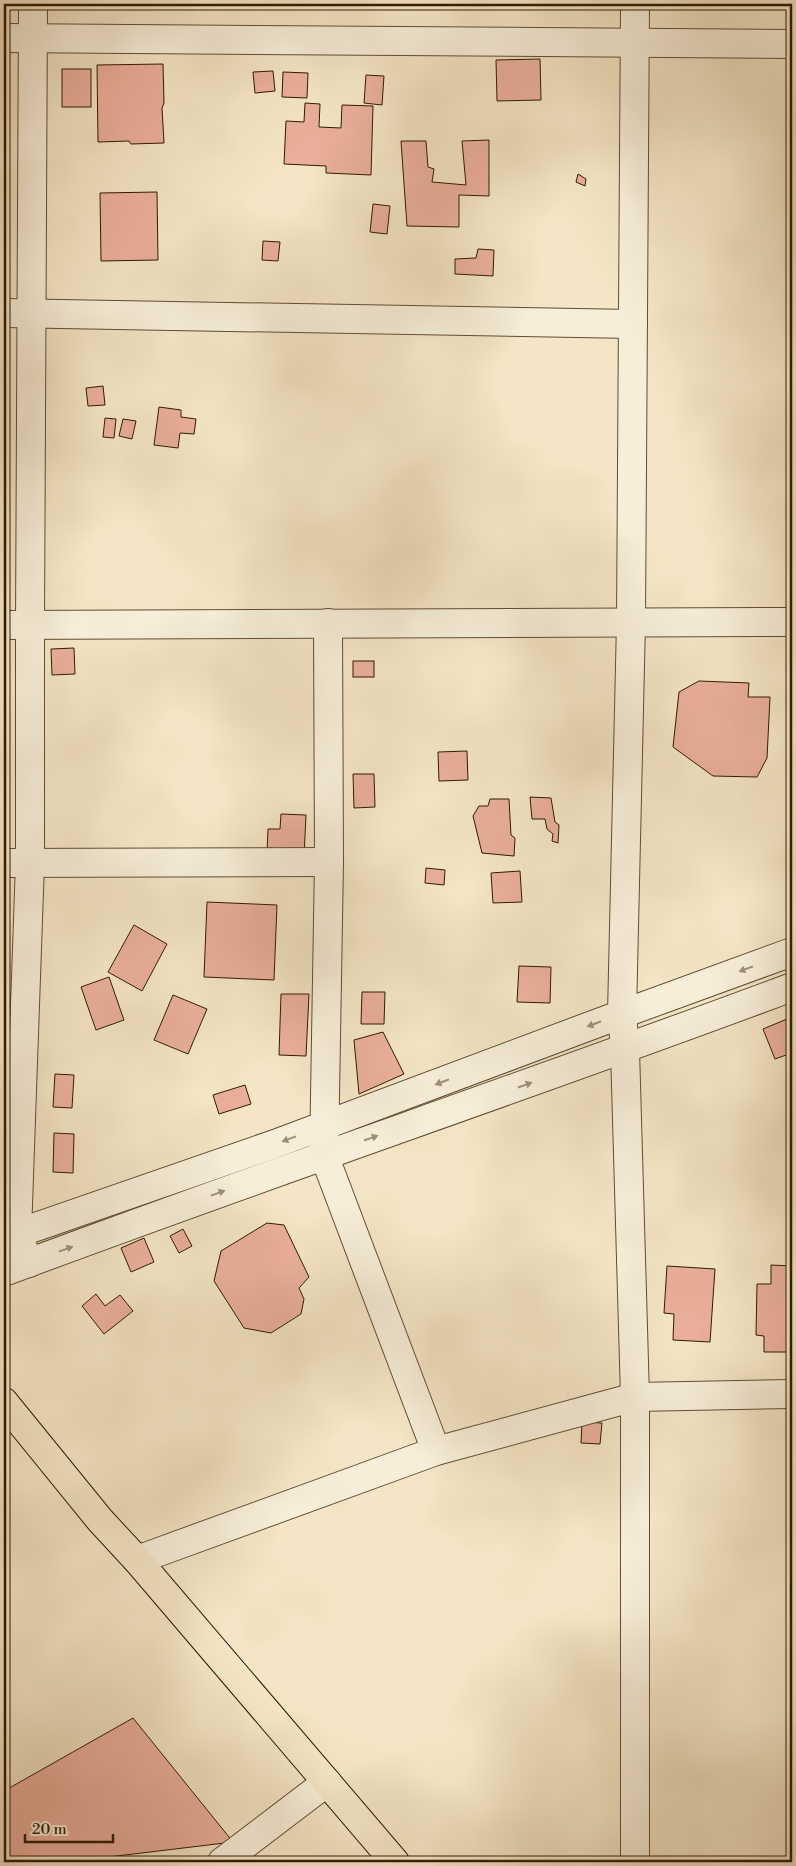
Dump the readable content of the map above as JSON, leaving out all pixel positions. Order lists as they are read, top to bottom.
{
  "scale_bar": "20 m"
}
